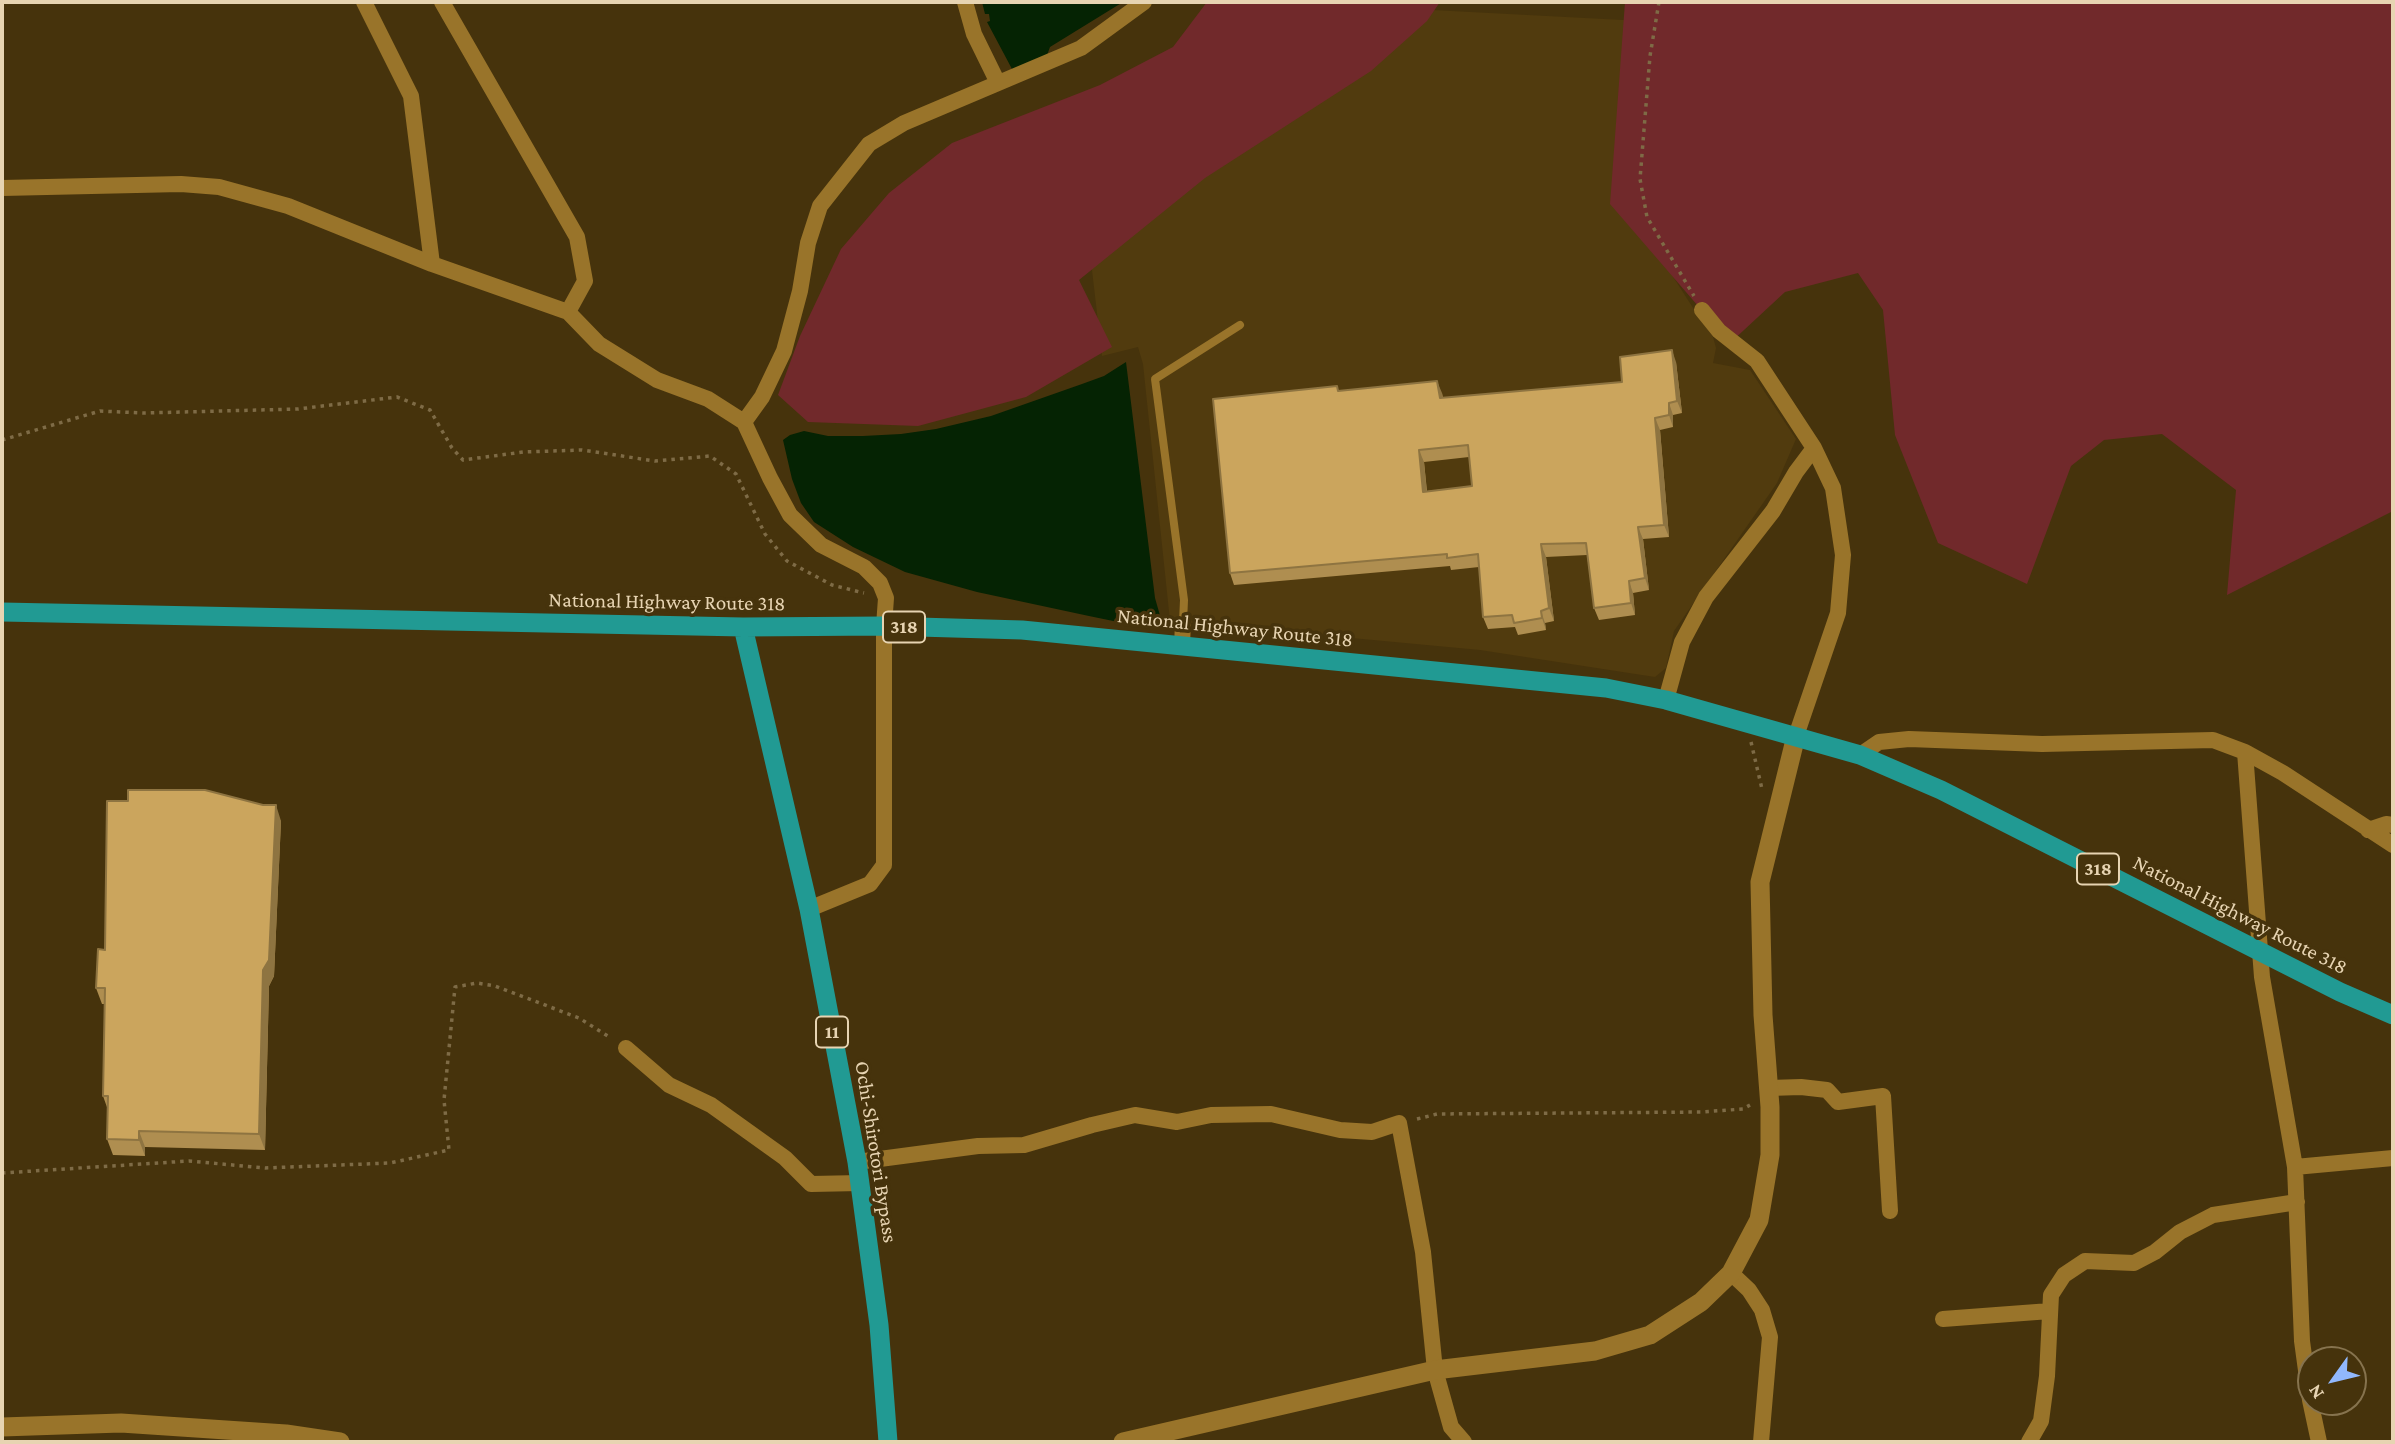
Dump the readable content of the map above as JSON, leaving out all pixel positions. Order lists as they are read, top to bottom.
{
  "streets": {
    "highway": [
      "National Highway Route 318",
      "318",
      "11",
      "Ochi-Shirotori Bypass"
    ]
  },
  "crossings": [
    ["National Highway Route 318", "Ochi-Shirotori Bypass"]
  ],
  "north": "bottom left"
}
